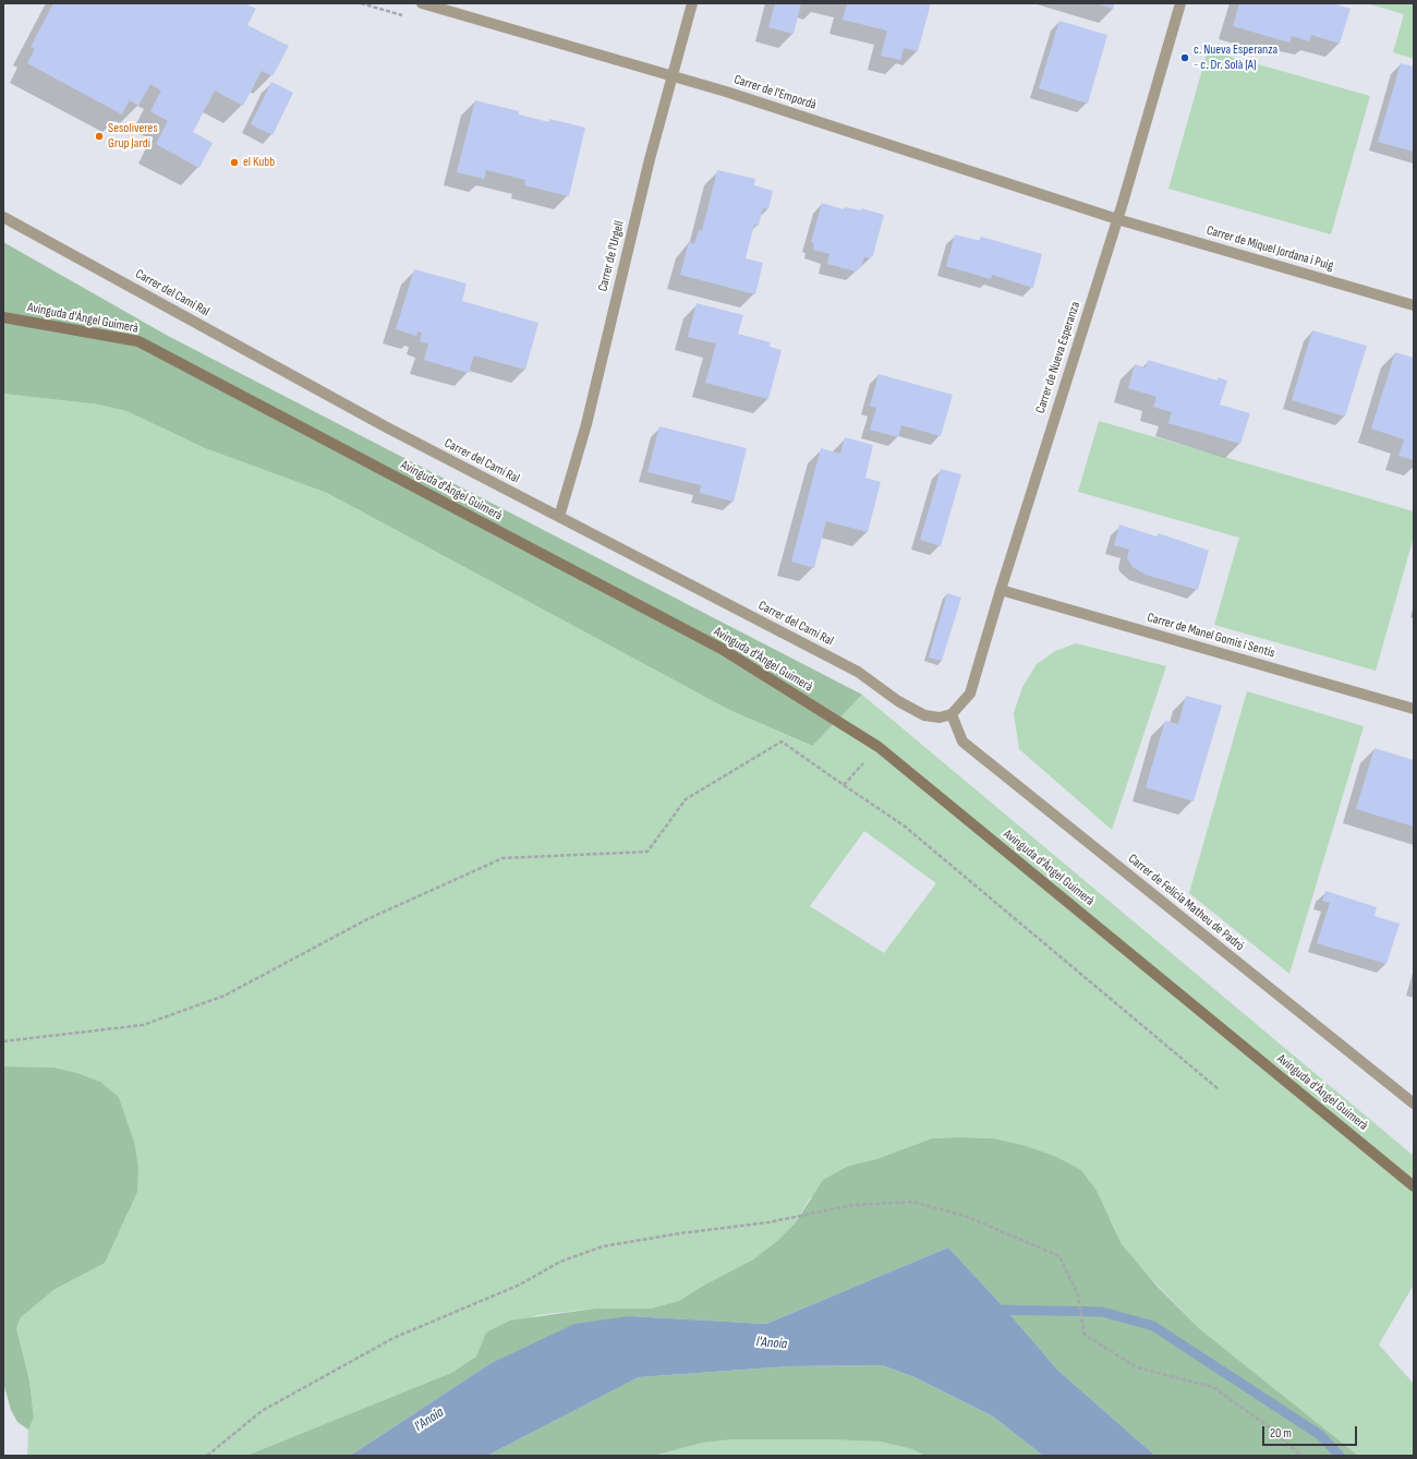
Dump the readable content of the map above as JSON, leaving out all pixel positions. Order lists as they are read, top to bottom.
{
  "streets": {
    "street": [
      "Carrer de l'Empordà",
      "Carrer de Miquel Jordana i Puig",
      "Carrer de l'Urgell",
      "Carrer del Camí Ral",
      "Avinguda d'Àngel Guimerà",
      "Carrer de Nueva Esperanza",
      "Carrer de Manel Gomis i Sentís",
      "Carrer de Felícia Matheu de Padró"
    ]
  },
  "crossings": [
    ["Carrer de l'Empordà", "Carrer de Miquel Jordana i Puig"],
    ["Carrer de l'Empordà", "Carrer de l'Urgell"],
    ["Carrer de l'Empordà", "Carrer de Nueva Esperanza"],
    ["Carrer de Miquel Jordana i Puig", "Carrer de Nueva Esperanza"],
    ["Carrer de l'Urgell", "Carrer del Camí Ral"],
    ["Carrer del Camí Ral", "Carrer de Nueva Esperanza"],
    ["Carrer del Camí Ral", "Carrer de Felícia Matheu de Padró"],
    ["Carrer de Nueva Esperanza", "Carrer de Manel Gomis i Sentís"],
    ["Carrer de Nueva Esperanza", "Carrer de Felícia Matheu de Padró"]
  ],
  "water": ["l'Anoia"],
  "places": ["c. Nueva Esperanza - c. Dr. Solà (A)", "Sesoliveres Grup Jardí", "el Kubb"],
  "scale_bar": "20 m"
}
